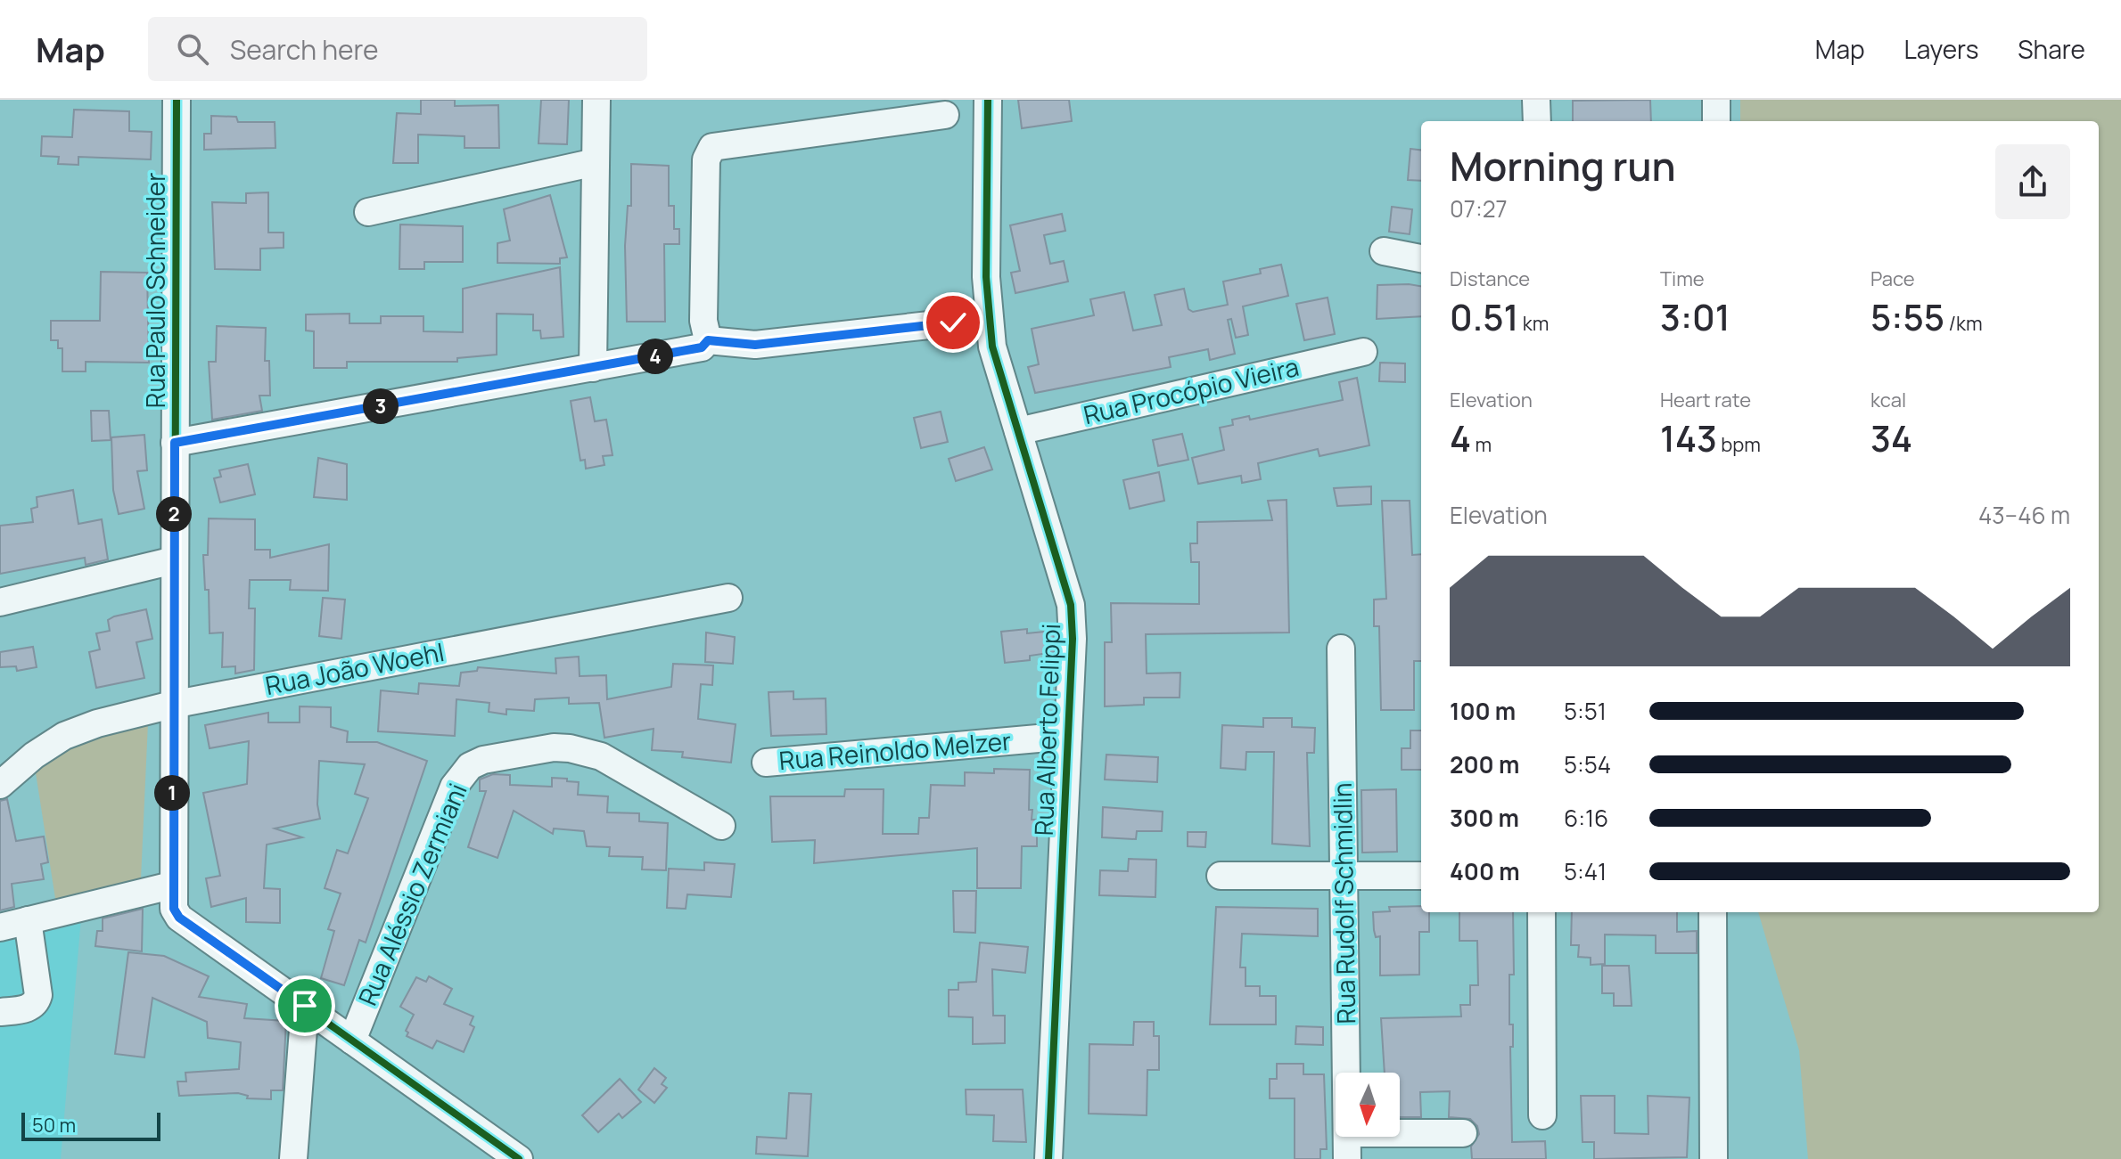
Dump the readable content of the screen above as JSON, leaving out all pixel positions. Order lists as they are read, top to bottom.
{
  "streets": {
    "street": [
      "Rua Paulo Schneider",
      "Rua Procópio Vieira",
      "Rua João Woehl",
      "Rua Alberto Felippi",
      "Rua Reinoldo Melzer",
      "Rua Aléssio Zermiani",
      "Rua Rudolf Schmidlin"
    ]
  },
  "crossings": [
    ["Rua Paulo Schneider", "Rua João Woehl"],
    ["Rua Paulo Schneider", "Rua Aléssio Zermiani"],
    ["Rua Procópio Vieira", "Rua Alberto Felippi"],
    ["Rua Alberto Felippi", "Rua Reinoldo Melzer"]
  ],
  "scale_bar": "50 m",
  "north": "bottom",
  "page": {
    "header": "Map",
    "search": "Search here",
    "nav": ["Map", "Layers", "Share"],
    "heading": ["Morning run", "07:27"],
    "stats": [
      ["Distance", "0.51 km"],
      ["Time", "3:01"],
      ["Pace", "5:55 /km"],
      ["Elevation", "4 m"],
      ["Heart rate", "143 bpm"],
      ["kcal", "34"]
    ],
    "pins": [
      "4",
      "3",
      "2",
      "1"
    ],
    "chart": ["Elevation", "43–46 m"],
    "list": [
      {
        "name": "100 m",
        "note": "5:51"
      },
      {
        "name": "200 m",
        "note": "5:54"
      },
      {
        "name": "300 m",
        "note": "6:16"
      },
      {
        "name": "400 m",
        "note": "5:41"
      }
    ],
    "scale": "50 m"
  }
}
